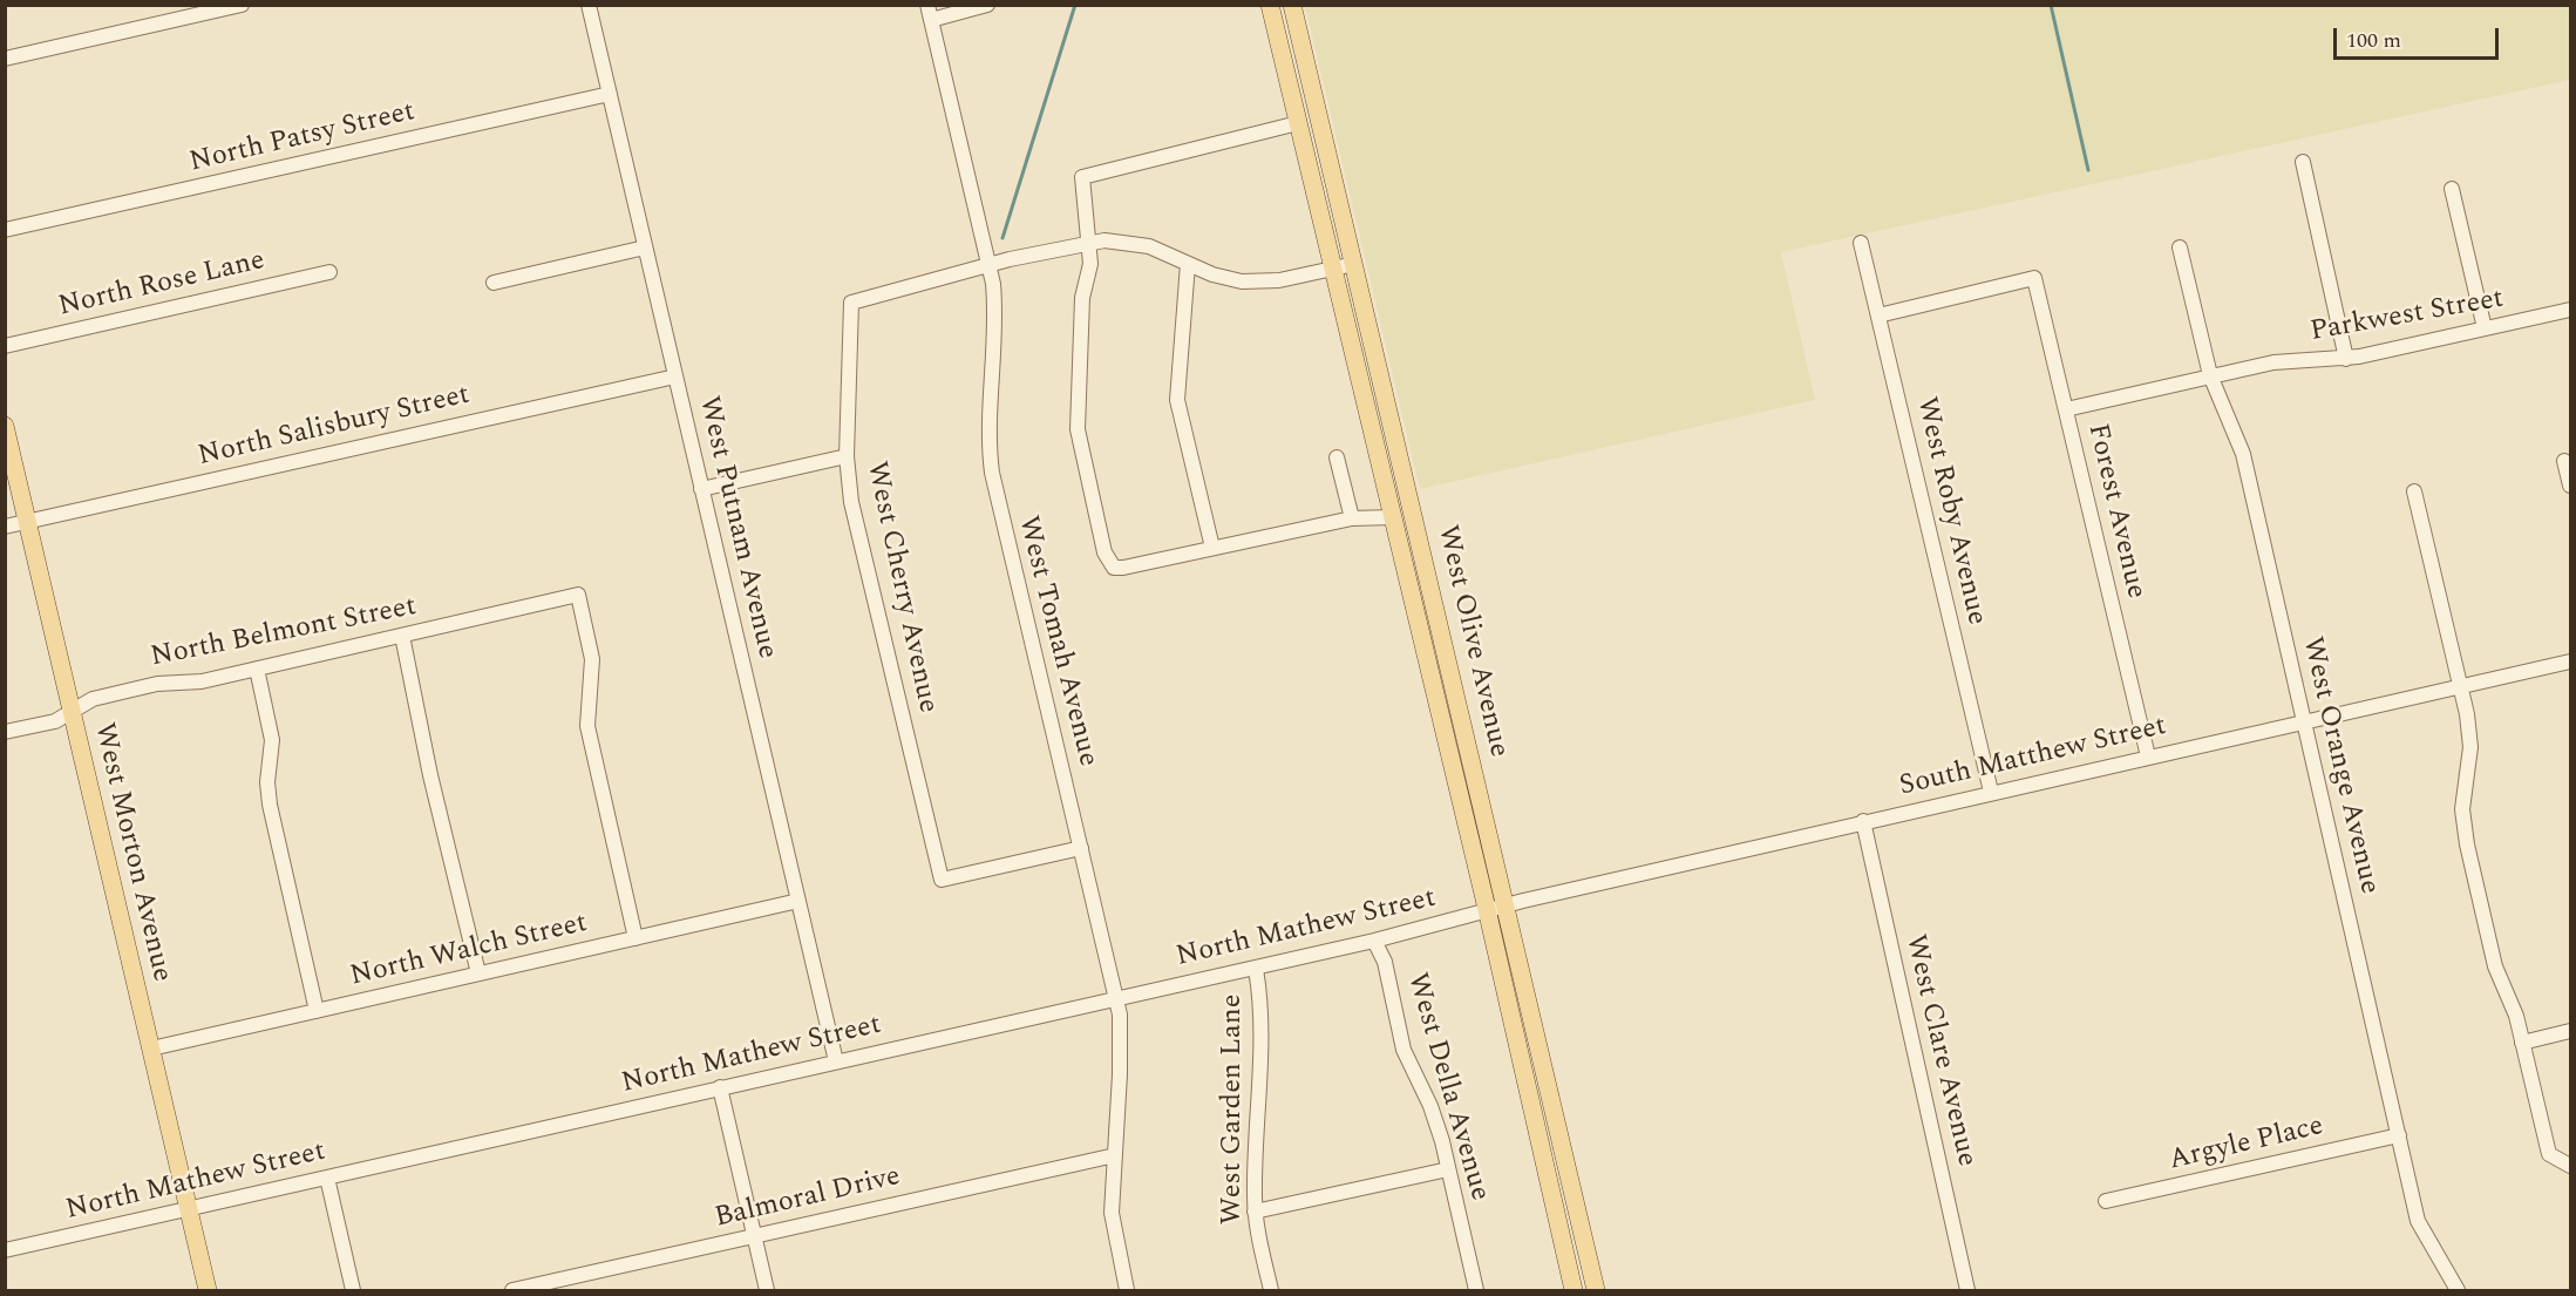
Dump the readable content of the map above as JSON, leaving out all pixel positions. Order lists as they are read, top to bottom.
{
  "streets": {
    "main road": ["West Olive Avenue", "West Morton Avenue"],
    "street": [
      "North Patsy Street",
      "North Rose Lane",
      "Parkwest Street",
      "North Salisbury Street",
      "West Roby Avenue",
      "Forest Avenue",
      "West Putnam Avenue",
      "West Cherry Avenue",
      "North Belmont Street",
      "West Tomah Avenue",
      "South Matthew Street",
      "West Orange Avenue",
      "North Mathew Street",
      "North Walch Street",
      "West Clare Avenue",
      "West Della Avenue",
      "West Garden Lane",
      "Argyle Place",
      "Balmoral Drive"
    ]
  },
  "crossings": [
    ["North Patsy Street", "West Putnam Avenue"],
    ["Parkwest Street", "Forest Avenue"],
    ["Parkwest Street", "West Orange Avenue"],
    ["North Salisbury Street", "West Putnam Avenue"],
    ["North Salisbury Street", "West Morton Avenue"],
    ["West Roby Avenue", "Forest Avenue"],
    ["West Roby Avenue", "South Matthew Street"],
    ["Forest Avenue", "South Matthew Street"],
    ["West Putnam Avenue", "North Mathew Street"],
    ["West Putnam Avenue", "North Walch Street"],
    ["West Cherry Avenue", "West Tomah Avenue"],
    ["North Belmont Street", "West Morton Avenue"],
    ["North Belmont Street", "North Walch Street"],
    ["West Tomah Avenue", "North Mathew Street"],
    ["West Tomah Avenue", "Balmoral Drive"],
    ["West Olive Avenue", "South Matthew Street"],
    ["West Olive Avenue", "North Mathew Street"],
    ["South Matthew Street", "West Orange Avenue"],
    ["South Matthew Street", "North Mathew Street"],
    ["South Matthew Street", "West Clare Avenue"],
    ["West Orange Avenue", "Argyle Place"],
    ["West Morton Avenue", "North Mathew Street"],
    ["West Morton Avenue", "North Walch Street"],
    ["North Mathew Street", "West Della Avenue"],
    ["North Mathew Street", "West Garden Lane"]
  ],
  "scale_bar": "100 m"
}
